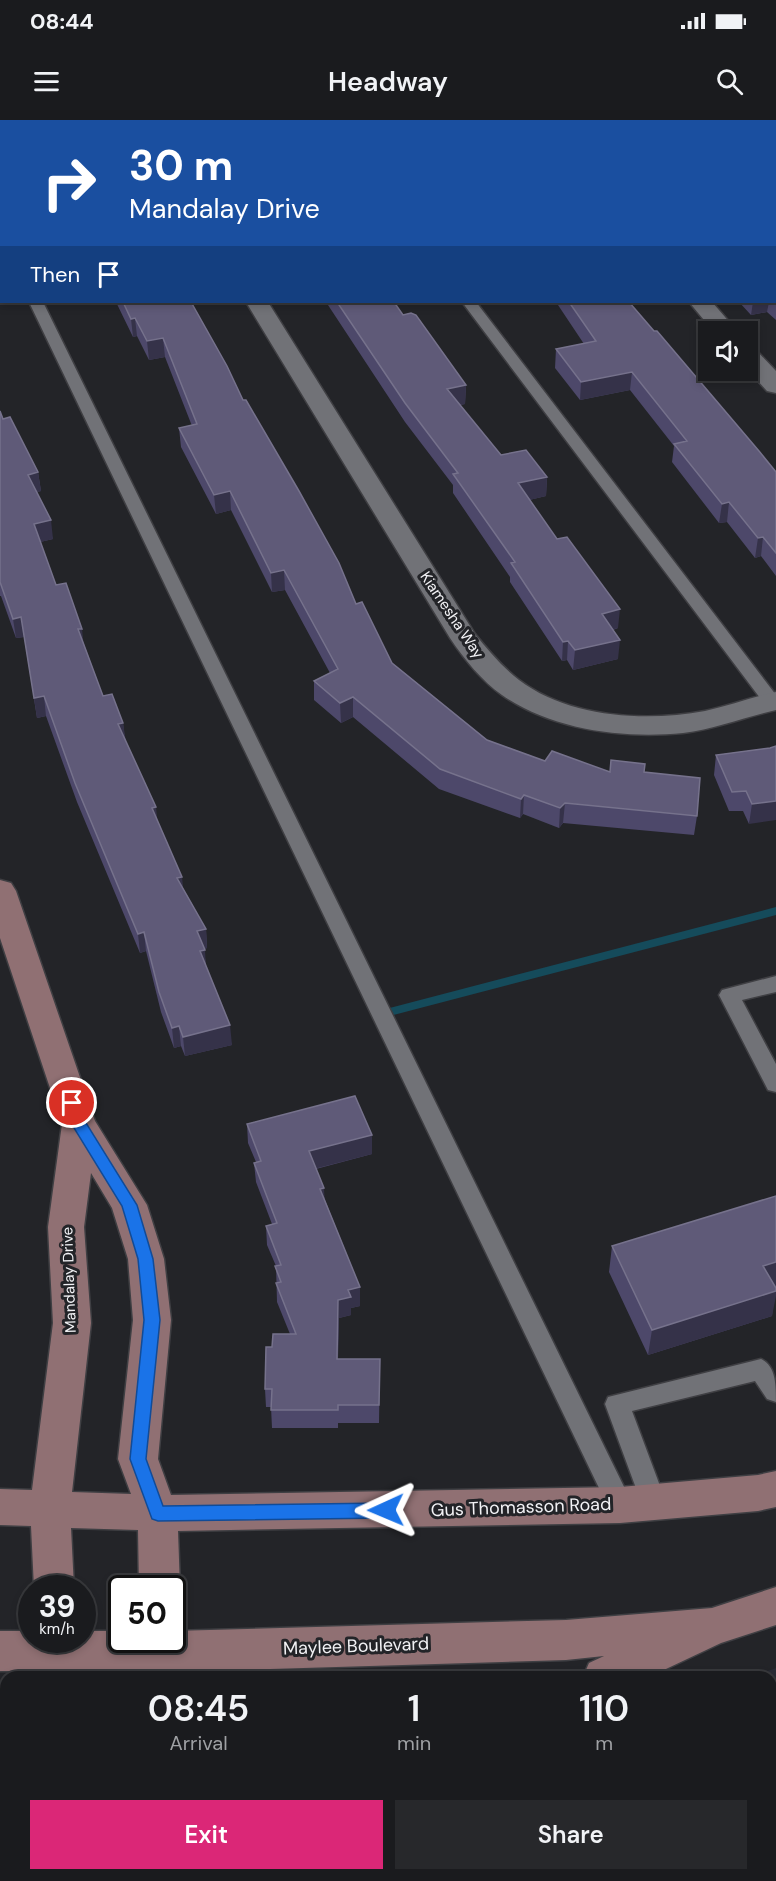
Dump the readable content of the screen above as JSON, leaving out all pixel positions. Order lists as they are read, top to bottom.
{
  "streets": {
    "main road": ["Mandalay Drive", "Gus Thomasson Road", "Maylee Boulevard"],
    "street": ["Kiamesha Way"]
  },
  "crossings": [
    ["Mandalay Drive", "Gus Thomasson Road"]
  ],
  "page": {
    "status": "08:44",
    "header": "Headway",
    "turn": ["30 m", "Mandalay Drive"],
    "then": "Then",
    "speed": "39 km/h",
    "limit": "50",
    "eta": [
      "08:45",
      "Arrival",
      "1",
      "min",
      "110",
      "m"
    ],
    "buttons": ["Exit", "Share"]
  }
}
